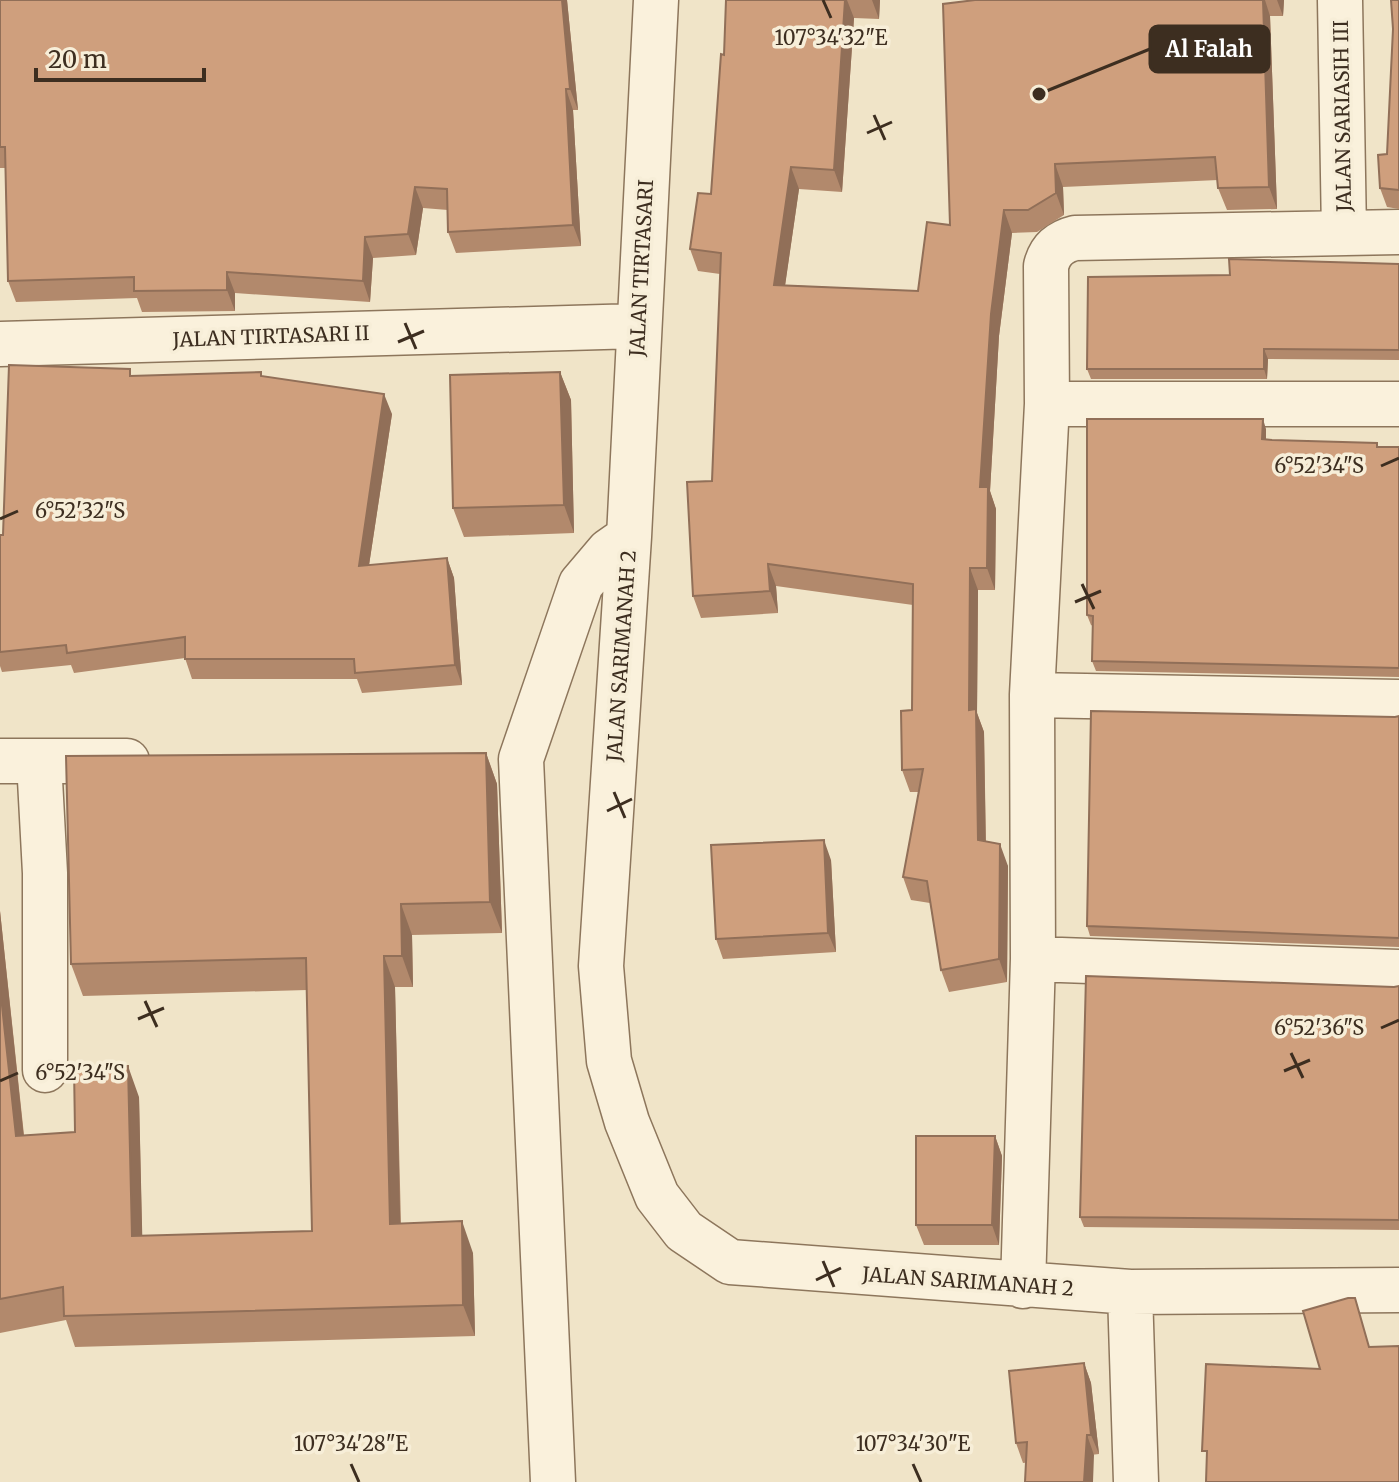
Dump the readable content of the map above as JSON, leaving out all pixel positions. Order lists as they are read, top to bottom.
{
  "streets": {
    "street": [
      "JALAN SARIASIH III",
      "JALAN TIRTASARI",
      "JALAN TIRTASARI II",
      "JALAN SARIMANAH 2"
    ]
  },
  "crossings": [
    ["JALAN TIRTASARI", "JALAN TIRTASARI II"],
    ["JALAN TIRTASARI", "JALAN SARIMANAH 2"]
  ],
  "places": ["Al Falah"],
  "scale_bar": "20 m",
  "coordinates": [
    "107°34'32\"E",
    "6°52'34\"S",
    "6°52'32\"S",
    "6°52'36\"S",
    "107°34'28\"E",
    "107°34'30\"E"
  ]
}
